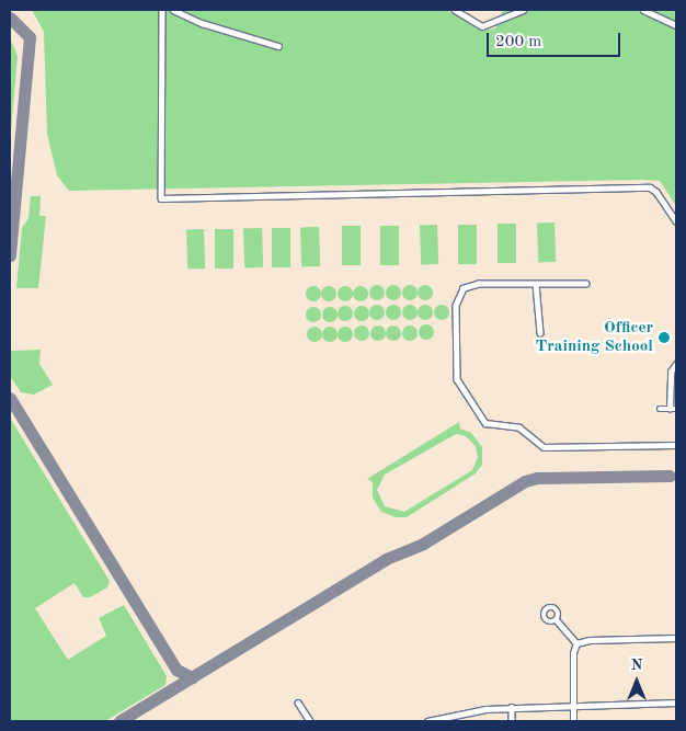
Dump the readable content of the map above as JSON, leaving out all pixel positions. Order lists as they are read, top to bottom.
{
  "places": ["Officer Training School"],
  "scale_bar": "200 m",
  "north": "top"
}
